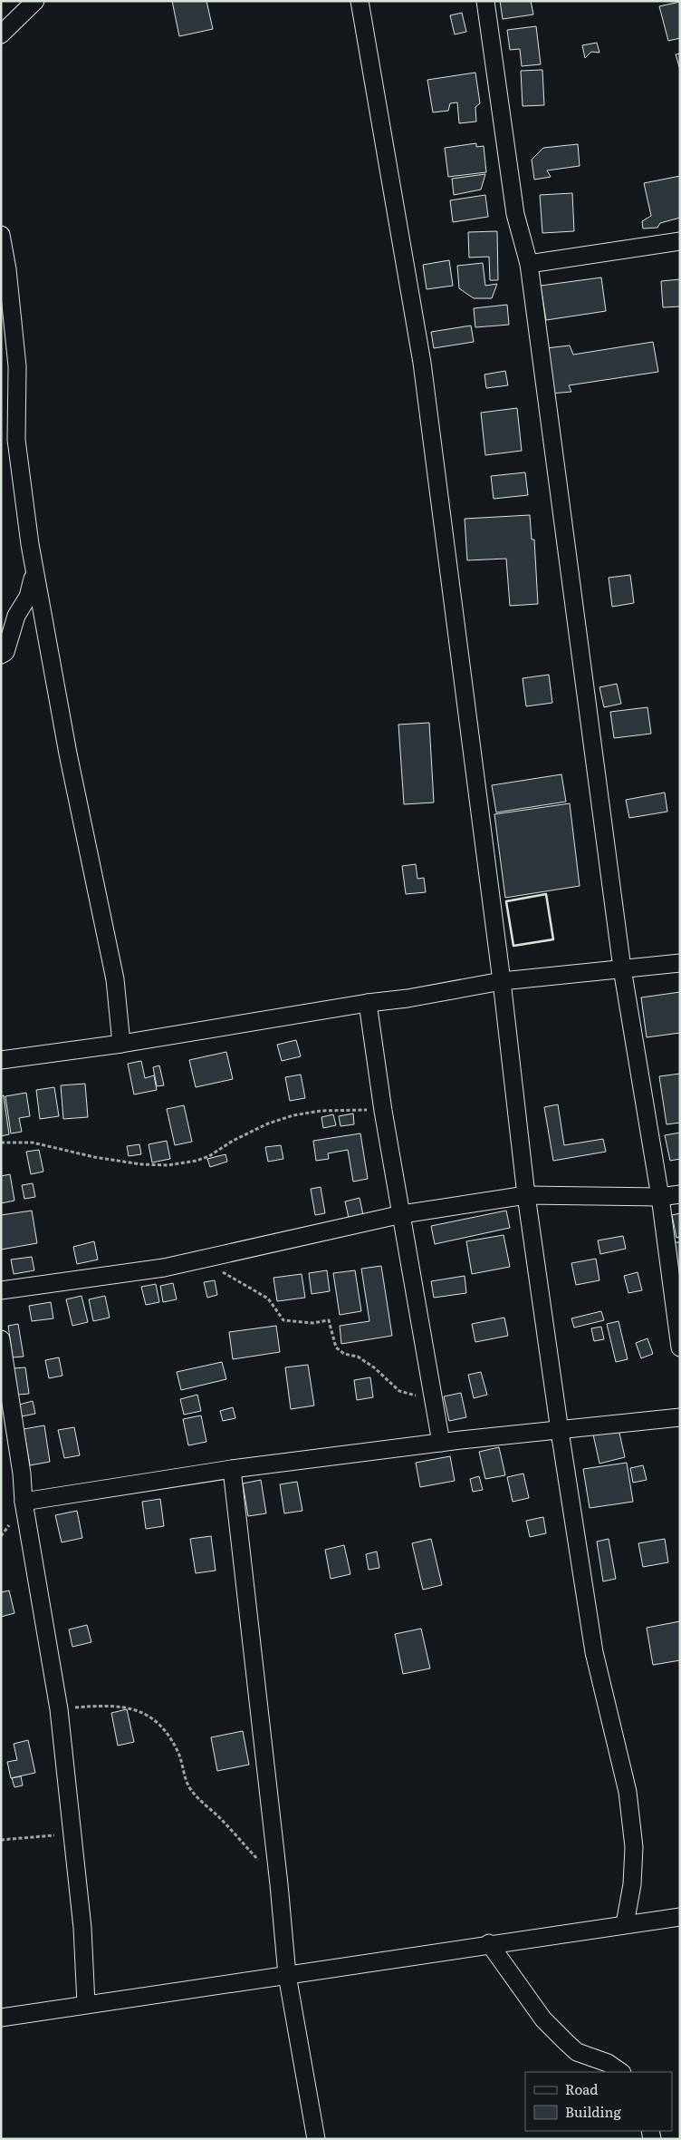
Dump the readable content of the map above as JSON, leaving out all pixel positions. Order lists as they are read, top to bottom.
{
  "legend": ["Road", "Building"]
}
